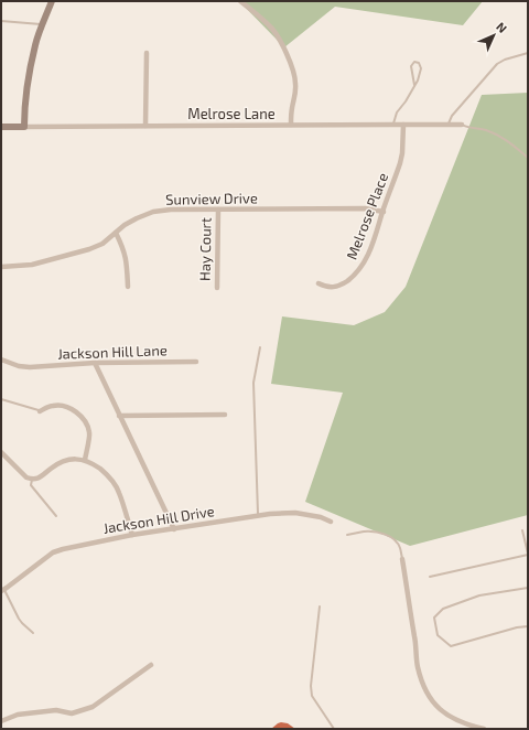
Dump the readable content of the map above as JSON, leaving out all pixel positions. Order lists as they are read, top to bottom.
{
  "streets": {
    "street": [
      "Melrose Lane",
      "Sunview Drive",
      "Melrose Place",
      "Hay Court",
      "Jackson Hill Lane",
      "Jackson Hill Drive"
    ]
  },
  "crossings": [
    ["Melrose Lane", "Melrose Place"],
    ["Sunview Drive", "Melrose Place"],
    ["Sunview Drive", "Hay Court"]
  ],
  "north": "top right"
}
